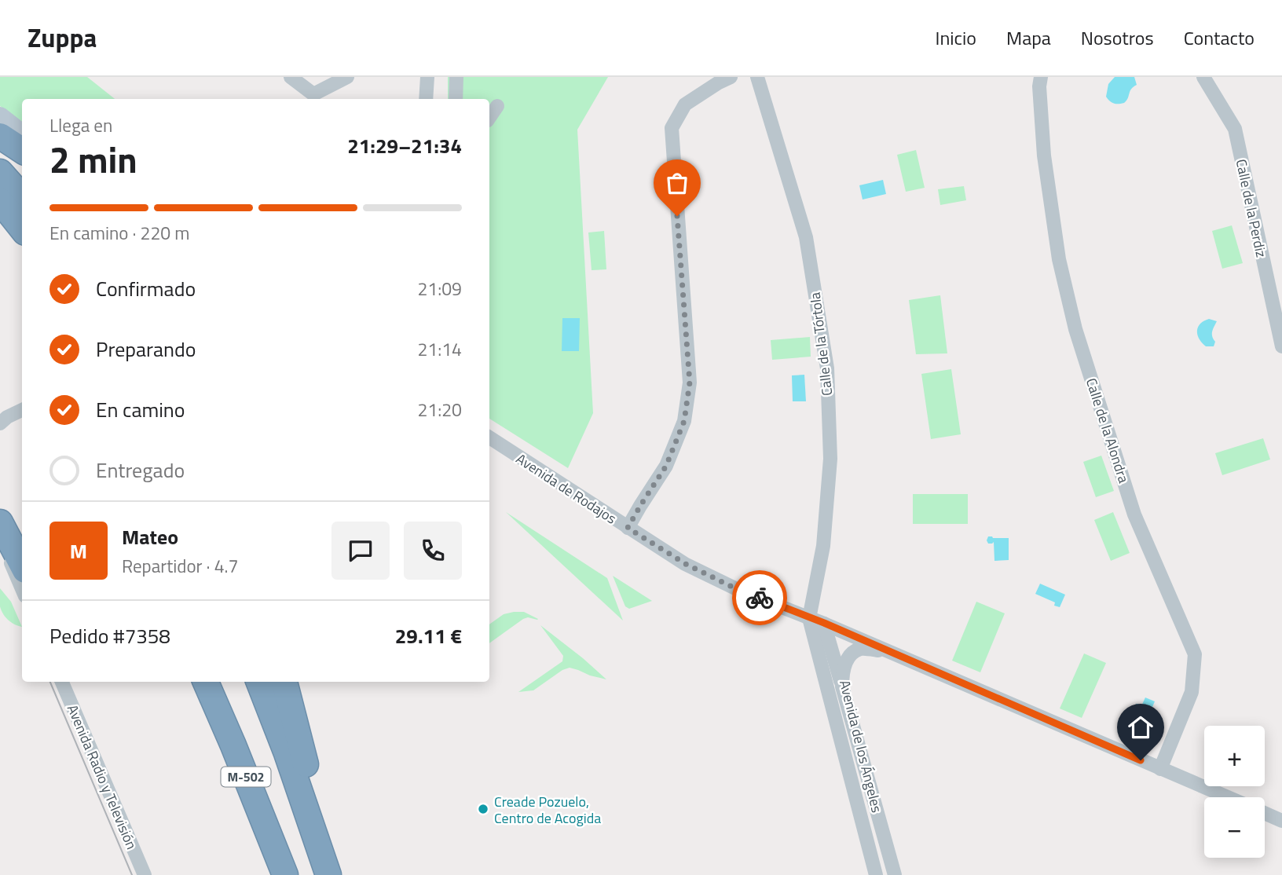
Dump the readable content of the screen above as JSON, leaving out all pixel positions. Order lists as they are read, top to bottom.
{
  "streets": {
    "highway": ["M-502"],
    "street": [
      "Calle de la Perdiz",
      "Calle de la Tórtola",
      "Calle de la Alondra",
      "Avenida de Rodajos",
      "Avenida de los Ángeles",
      "Avenida Radio y Televisión"
    ]
  },
  "crossings": [
    ["Calle de la Tórtola", "Avenida de Rodajos"],
    ["Calle de la Tórtola", "Avenida de los Ángeles"],
    ["Calle de la Alondra", "Avenida de Rodajos"],
    ["Avenida de Rodajos", "Avenida de los Ángeles"]
  ],
  "places": ["Creade Pozuelo, Centro de Acogida"],
  "page": {
    "header": "Zuppa",
    "nav": [
      "Inicio",
      "Mapa",
      "Nosotros",
      "Contacto"
    ],
    "heading": ["2 min", "Llega en", "21:29–21:34"],
    "panel": [
      "Mateo",
      "Repartidor · 4.7",
      "Pedido #7358",
      "29.11 €"
    ],
    "bar": "En camino · 220 m",
    "list": [
      ["Confirmado", "21:09"],
      ["Preparando", "21:14"],
      ["En camino", "21:20"],
      "Entregado"
    ],
    "round": "M",
    "map_buttons": ["+", "−"]
  }
}
